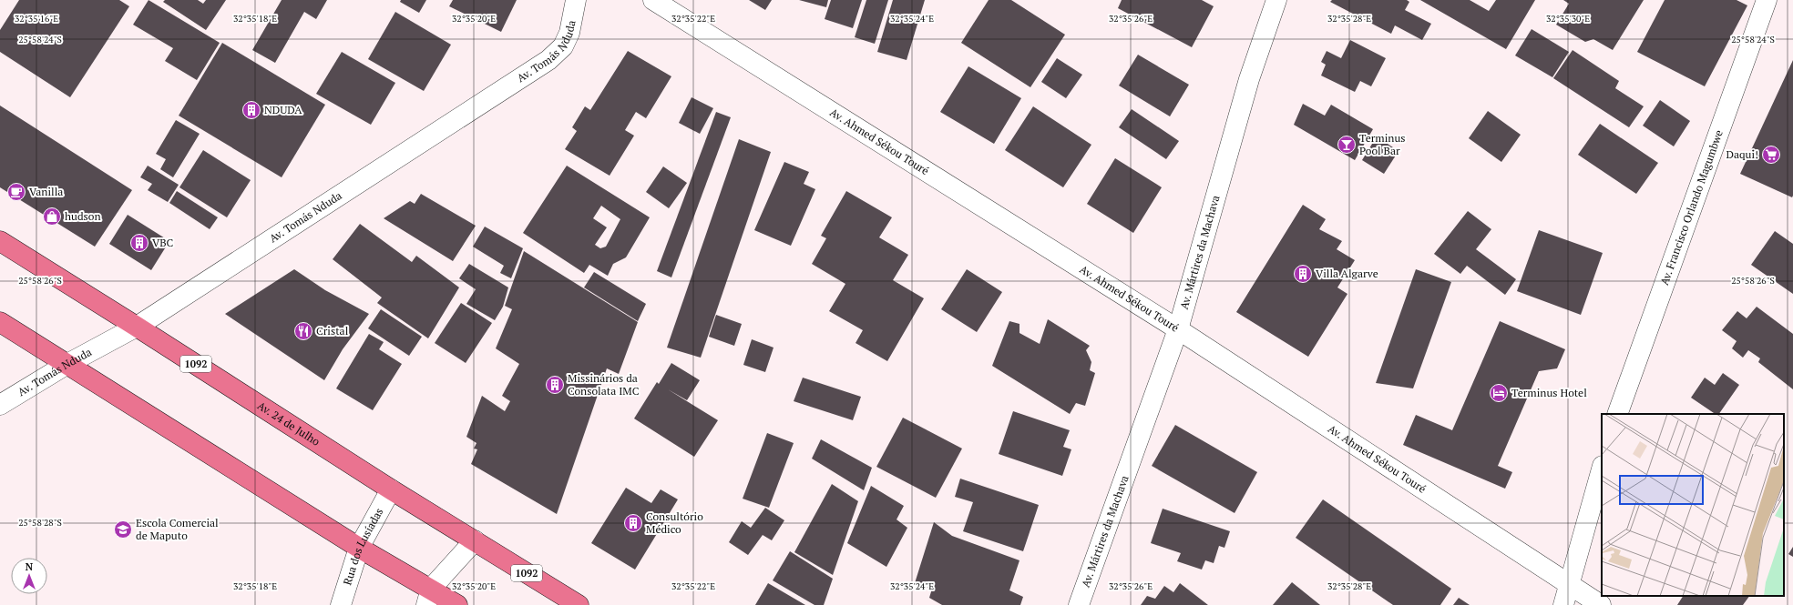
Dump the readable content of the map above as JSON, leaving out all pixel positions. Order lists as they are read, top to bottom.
{
  "streets": {
    "main road": ["1092", "Av. 24 de Julho"],
    "street": [
      "Av. Tomás Nduda",
      "Av. Ahmed Sékou Touré",
      "Av. Francisco Orlando Magumbwe",
      "Av. Mártires da Machava",
      "Rua dos Lusíadas"
    ]
  },
  "crossings": [
    ["Av. Tomás Nduda", "Av. 24 de Julho"],
    ["Av. Ahmed Sékou Touré", "Av. Mártires da Machava"],
    ["Av. 24 de Julho", "Rua dos Lusíadas"]
  ],
  "places": {
    "building": [
      "NDUDA",
      "VBC",
      "Villa Algarve",
      "Missinários da Consolata IMC",
      "Consultório Médico"
    ],
    "bar": ["Terminus Pool Bar"],
    "supermarket": ["Daqui!"],
    "cafe": ["Vanilla"],
    "shop": ["hudson"],
    "restaurant": ["Cristal"],
    "hotel": ["Terminus Hotel"],
    "school or university": ["Escola Comercial de Maputo"]
  },
  "north": "top",
  "coordinates": [
    "32°35'16\"E",
    "32°35'18\"E",
    "32°35'20\"E",
    "32°35'22\"E",
    "32°35'24\"E",
    "32°35'26\"E",
    "32°35'28\"E",
    "32°35'30\"E",
    "25°58'24\"S",
    "25°58'26\"S",
    "25°58'28\"S"
  ]
}
